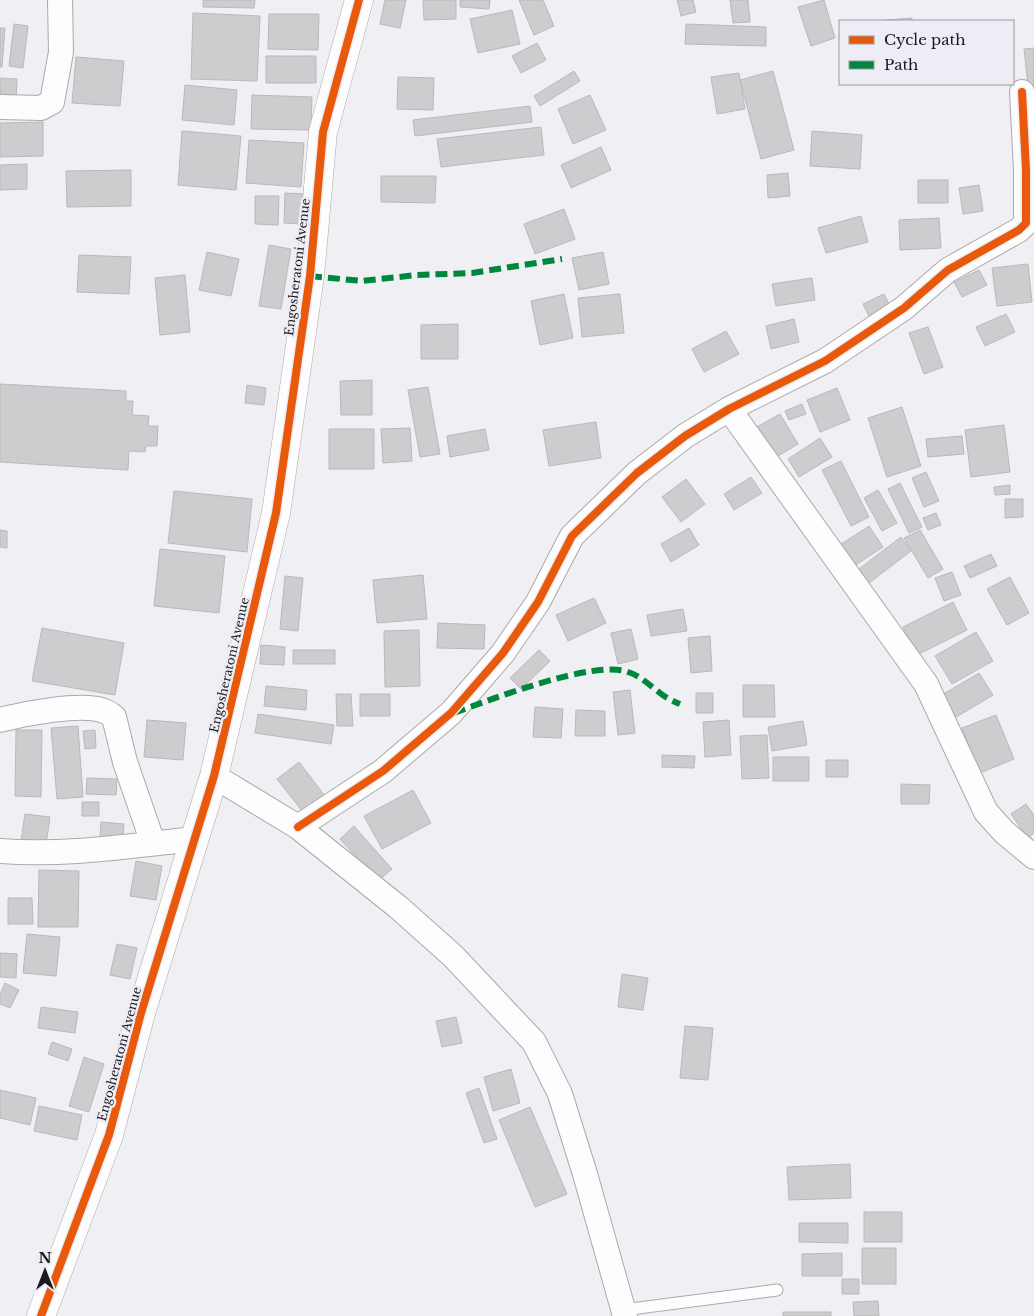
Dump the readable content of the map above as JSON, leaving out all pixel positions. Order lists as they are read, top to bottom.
{
  "streets": {
    "street": ["Engosheratoni Avenue"]
  },
  "legend": ["Cycle path", "Path"],
  "north": "top"
}
